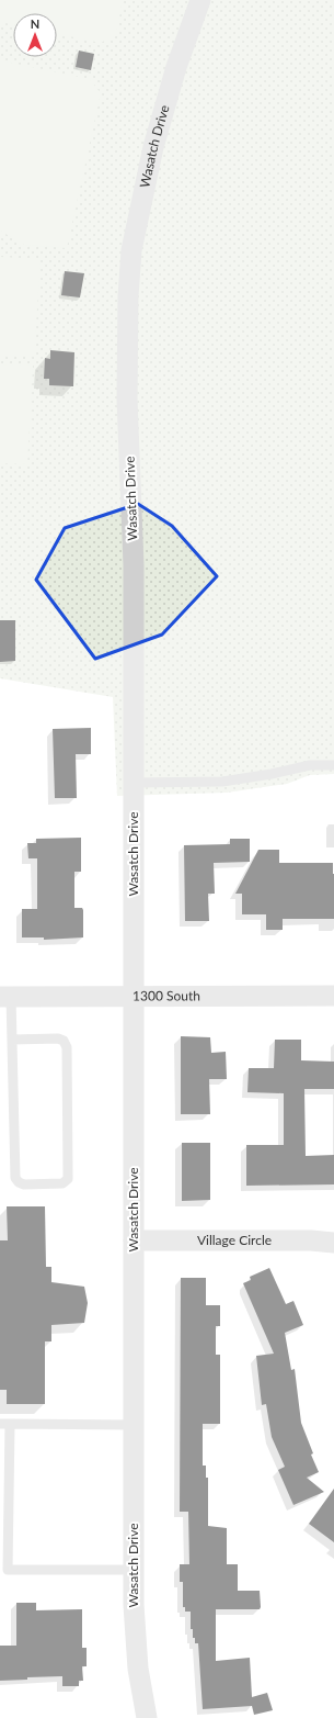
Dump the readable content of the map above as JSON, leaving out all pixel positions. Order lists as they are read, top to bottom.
{
  "streets": {
    "street": ["Wasatch Drive", "1300 South", "Village Circle"]
  },
  "crossings": [
    ["Wasatch Drive", "1300 South"],
    ["Wasatch Drive", "Village Circle"]
  ],
  "north": "top"
}
